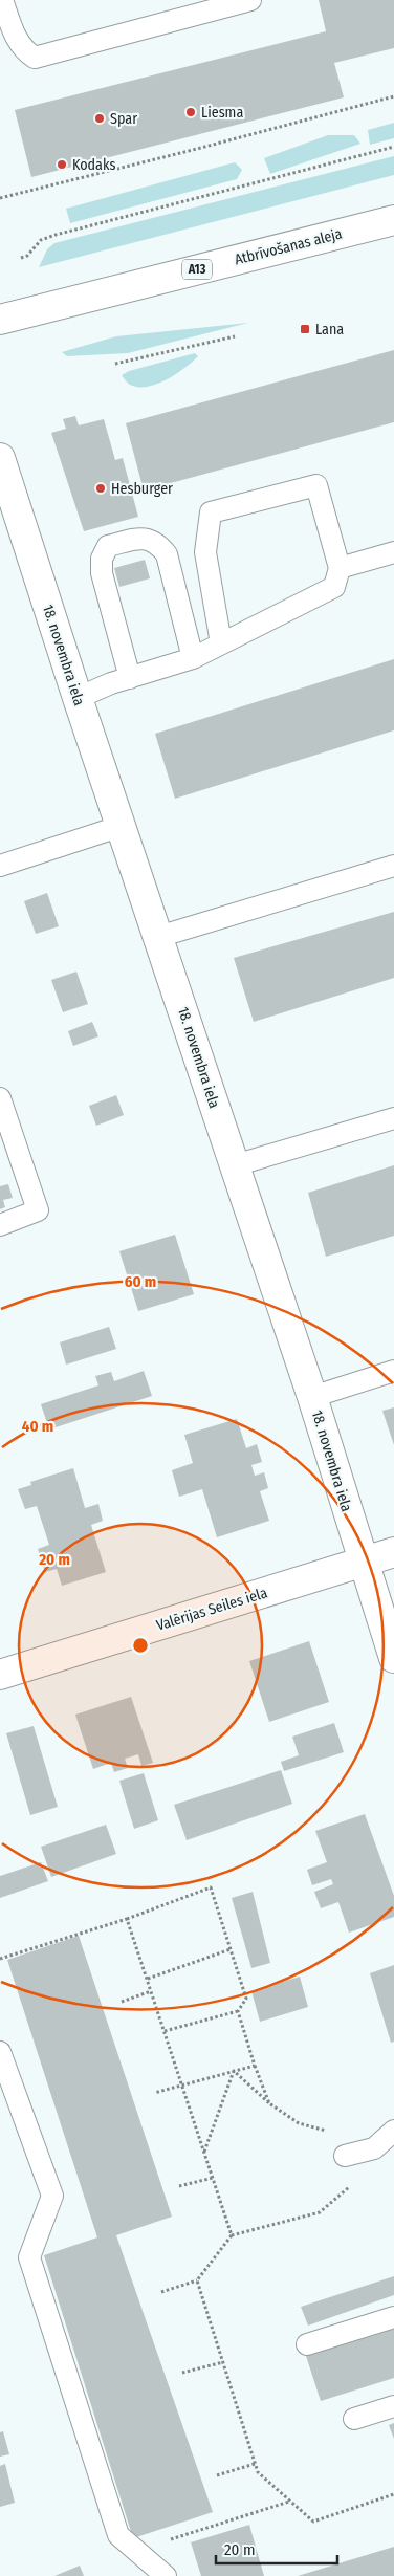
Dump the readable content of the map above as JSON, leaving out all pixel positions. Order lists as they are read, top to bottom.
{
  "streets": {
    "street": [
      "Atbrīvošanas aleja",
      "A13",
      "18. novembra iela",
      "Valērijas Seiles iela"
    ]
  },
  "crossings": [
    ["18. novembra iela", "Valērijas Seiles iela"]
  ],
  "places": {
    "other": [
      "Liesma",
      "Spar",
      "Kodaks",
      "Hesburger"
    ],
    "transit": ["Lana"]
  },
  "scale_bar": "20 m",
  "rings": ["60 m", "40 m", "20 m"]
}
